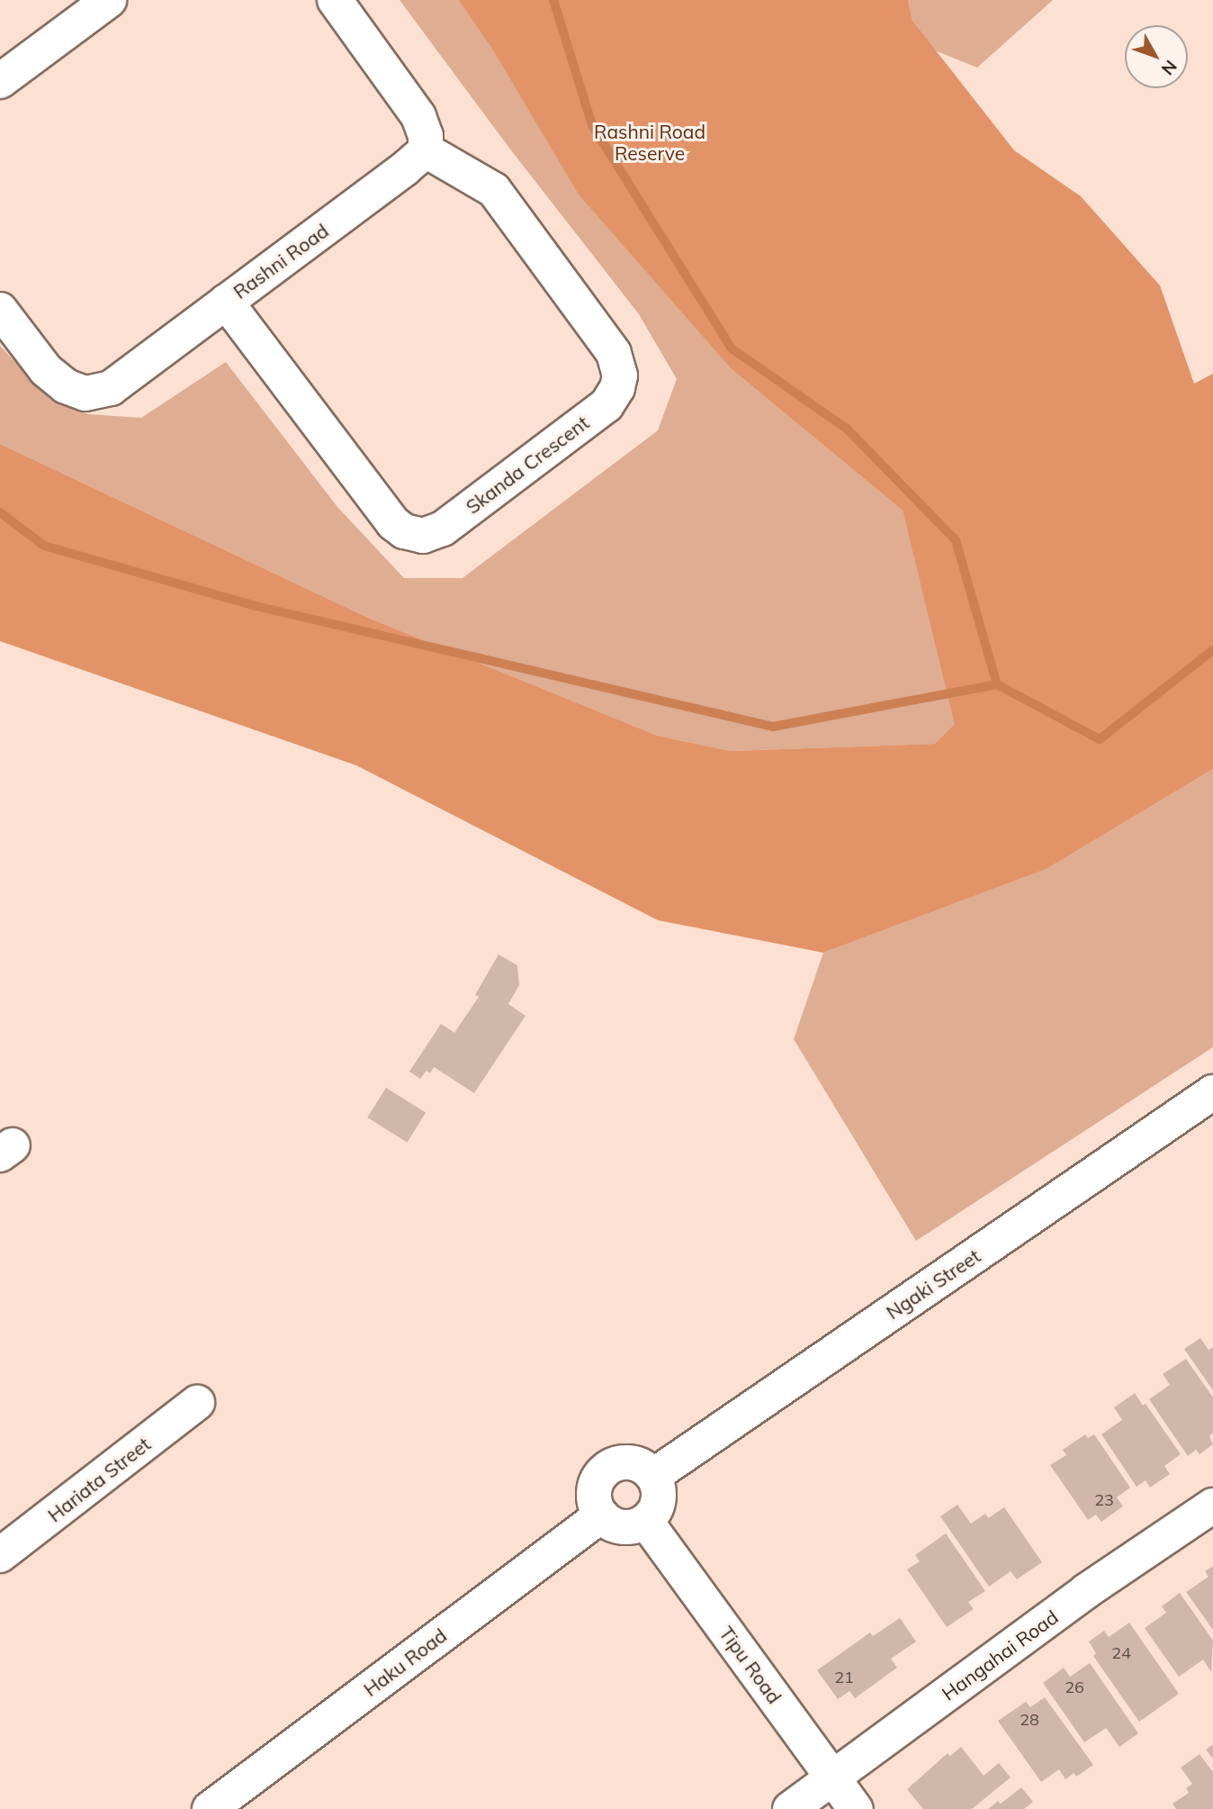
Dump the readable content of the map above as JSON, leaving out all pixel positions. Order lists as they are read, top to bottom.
{
  "streets": {
    "street": [
      "Rashni Road",
      "Skanda Crescent",
      "Ngaki Street",
      "Hariata Street",
      "Hangahai Road",
      "Haku Road",
      "Tipu Road"
    ]
  },
  "crossings": [
    ["Rashni Road", "Skanda Crescent"],
    ["Ngaki Street", "Haku Road"],
    ["Ngaki Street", "Tipu Road"],
    ["Hangahai Road", "Tipu Road"],
    ["Haku Road", "Tipu Road"]
  ],
  "parks": ["Rashni Road Reserve"],
  "house_numbers": [
    "23",
    "24",
    "21",
    "26",
    "28"
  ],
  "north": "bottom right"
}
